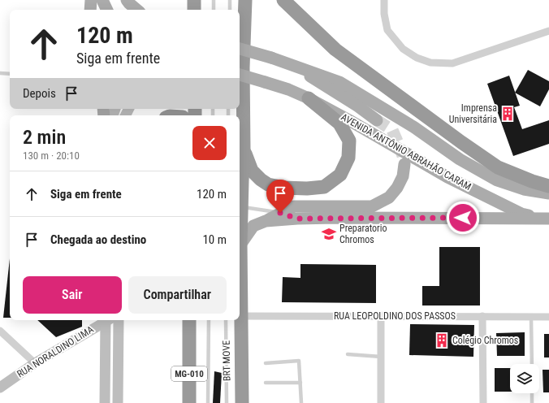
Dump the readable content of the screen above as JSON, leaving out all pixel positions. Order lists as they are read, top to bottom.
{
  "streets": {
    "highway": ["MG-010"],
    "main road": ["AVENIDA ANTÔNIO ABRAHÃO CARAM"],
    "street": ["RUA LEOPOLDINO DOS PASSOS", "RUA NORALDINO LIMA"],
    "lane": ["BRT MOVE"]
  },
  "places": {
    "building": ["Imprensa Universitária", "Colégio Chromos"],
    "school or university": ["Preparatorio Chromos"]
  },
  "page": {
    "turn": ["120 m", "Siga em frente"],
    "then": "Depois",
    "heading": ["2 min", "130 m · 20:10"],
    "list": [
      {
        "name": "Siga em frente",
        "value": "120 m"
      },
      {
        "name": "Chegada ao destino",
        "value": "10 m"
      }
    ],
    "buttons": ["Sair", "Compartilhar"]
  }
}
